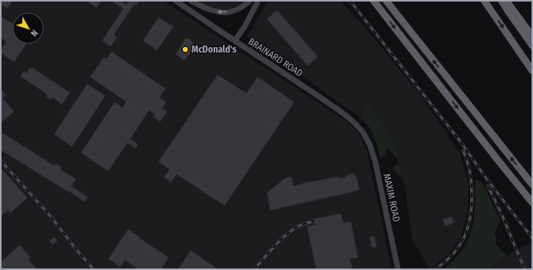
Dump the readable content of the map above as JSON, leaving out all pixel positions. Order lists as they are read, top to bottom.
{
  "streets": {
    "street": ["BRAINARD ROAD", "MAXIM ROAD"]
  },
  "crossings": [
    ["BRAINARD ROAD", "MAXIM ROAD"]
  ],
  "places": ["McDonald's"],
  "north": "bottom right"
}
